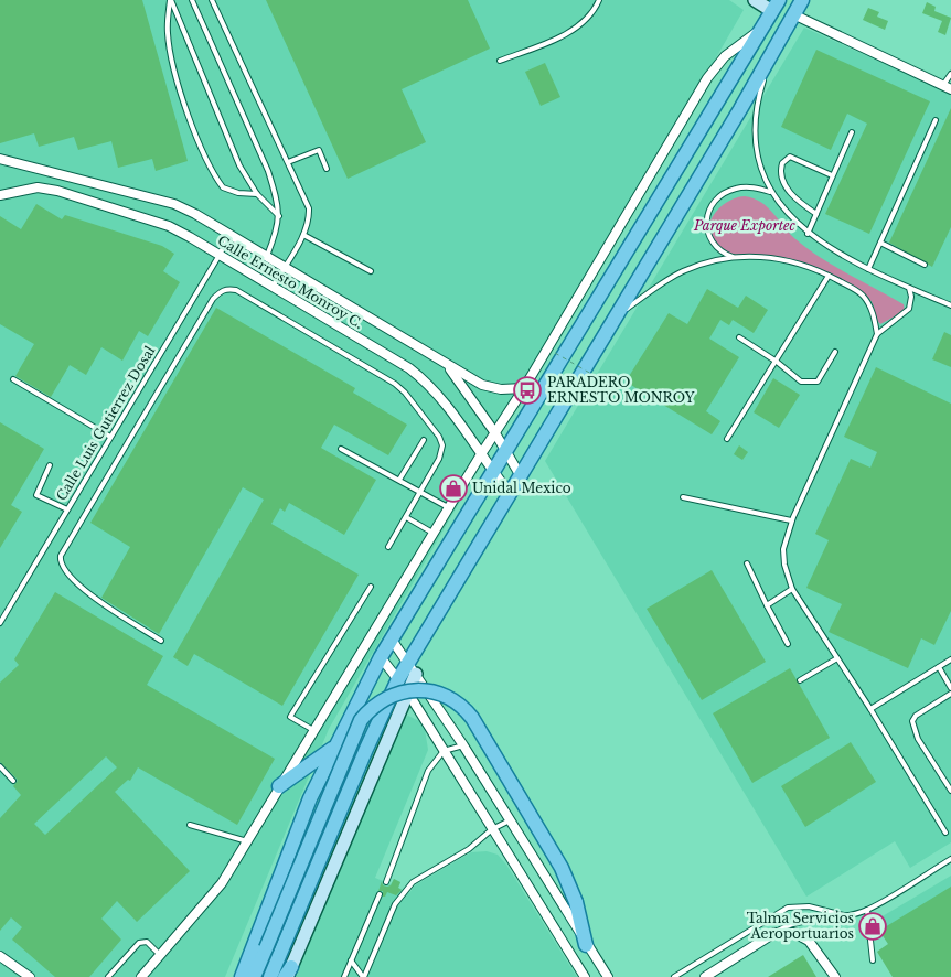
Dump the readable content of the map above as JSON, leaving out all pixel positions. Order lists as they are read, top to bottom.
{
  "streets": {
    "street": ["Calle Ernesto Monroy C."],
    "lane": ["Calle Luis Gutierrez Dosal"]
  },
  "crossings": [
    ["Calle Ernesto Monroy C.", "Calle Luis Gutierrez Dosal"]
  ],
  "parks": ["Parque Exportec"],
  "places": {
    "bus stop": ["PARADERO ERNESTO MONROY"],
    "shop": ["Unidal Mexico", "Talma Servicios Aeroportuarios"]
  }
}
